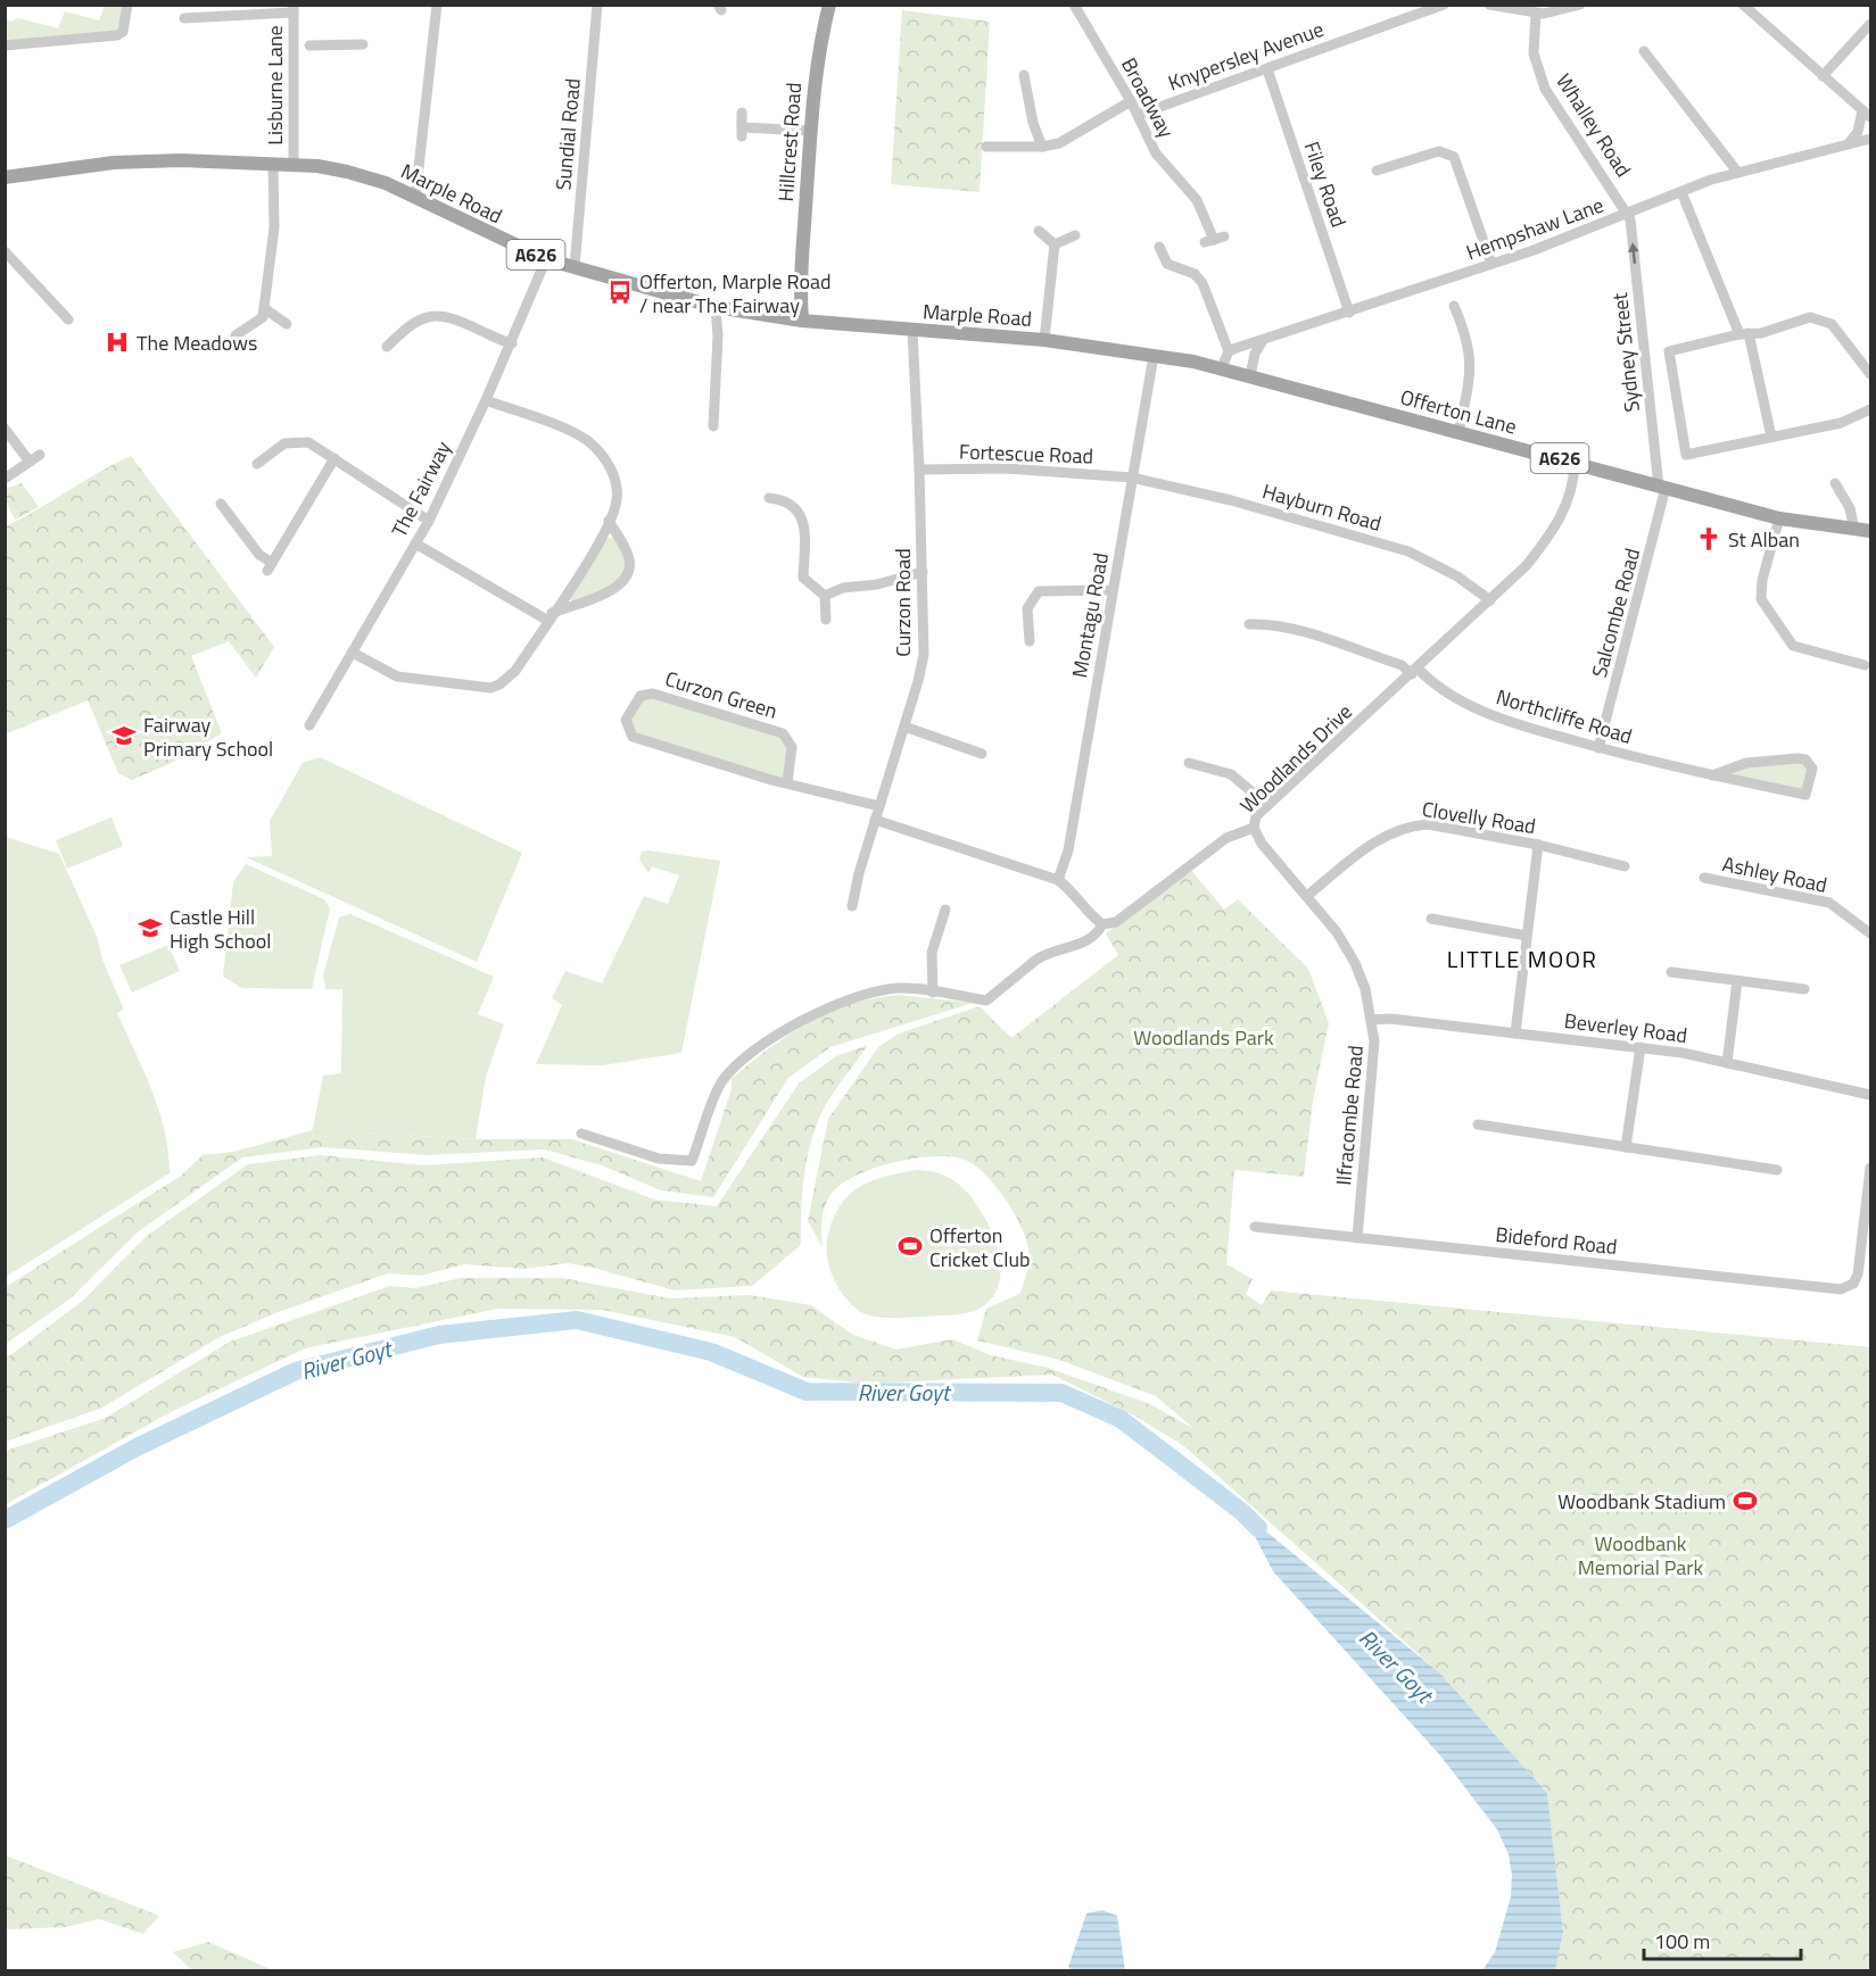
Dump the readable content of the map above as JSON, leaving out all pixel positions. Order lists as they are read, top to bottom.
{
  "streets": {
    "main road": [
      "Hillcrest Road",
      "Marple Road",
      "A626",
      "Offerton Lane"
    ],
    "street": [
      "Knypersley Avenue",
      "Lisburne Lane",
      "Broadway",
      "Whalley Road",
      "Sundial Road",
      "Filey Road",
      "Hempshaw Lane",
      "Sydney Street",
      "Fortescue Road",
      "The Fairway",
      "Hayburn Road",
      "Curzon Road",
      "Salcombe Road",
      "Montagu Road",
      "Curzon Green",
      "Northcliffe Road",
      "Woodlands Drive",
      "Clovelly Road",
      "Ashley Road",
      "Beverley Road",
      "Ilfracombe Road",
      "Bideford Road"
    ]
  },
  "crossings": [
    ["Knypersley Avenue", "Broadway"],
    ["Knypersley Avenue", "Filey Road"],
    ["Lisburne Lane", "Marple Road"],
    ["Whalley Road", "Hempshaw Lane"],
    ["Whalley Road", "Sydney Street"],
    ["Sundial Road", "Marple Road"],
    ["Hillcrest Road", "Marple Road"],
    ["Filey Road", "Hempshaw Lane"],
    ["Marple Road", "Offerton Lane"],
    ["Marple Road", "The Fairway"],
    ["Marple Road", "Curzon Road"],
    ["Marple Road", "Montagu Road"],
    ["Hempshaw Lane", "Sydney Street"],
    ["Sydney Street", "Offerton Lane"],
    ["Sydney Street", "Salcombe Road"],
    ["Offerton Lane", "Salcombe Road"],
    ["Offerton Lane", "Woodlands Drive"],
    ["Fortescue Road", "Hayburn Road"],
    ["Fortescue Road", "Curzon Road"],
    ["Fortescue Road", "Montagu Road"],
    ["Hayburn Road", "Montagu Road"],
    ["Hayburn Road", "Woodlands Drive"],
    ["Curzon Road", "Curzon Green"],
    ["Salcombe Road", "Northcliffe Road"],
    ["Northcliffe Road", "Woodlands Drive"],
    ["Woodlands Drive", "Ilfracombe Road"],
    ["Clovelly Road", "Ilfracombe Road"],
    ["Beverley Road", "Ilfracombe Road"],
    ["Ilfracombe Road", "Bideford Road"]
  ],
  "districts": ["LITTLE MOOR"],
  "water": ["River Goyt"],
  "parks": ["Woodlands Park", "Woodbank Memorial Park"],
  "places": {
    "bus stop": ["Offerton, Marple Road / near The Fairway"],
    "hospital": ["The Meadows"],
    "church": ["St Alban"],
    "school or university": ["Fairway Primary School", "Castle Hill High School"],
    "sports": ["Offerton Cricket Club", "Woodbank Stadium"]
  },
  "scale_bar": "100 m"
}
